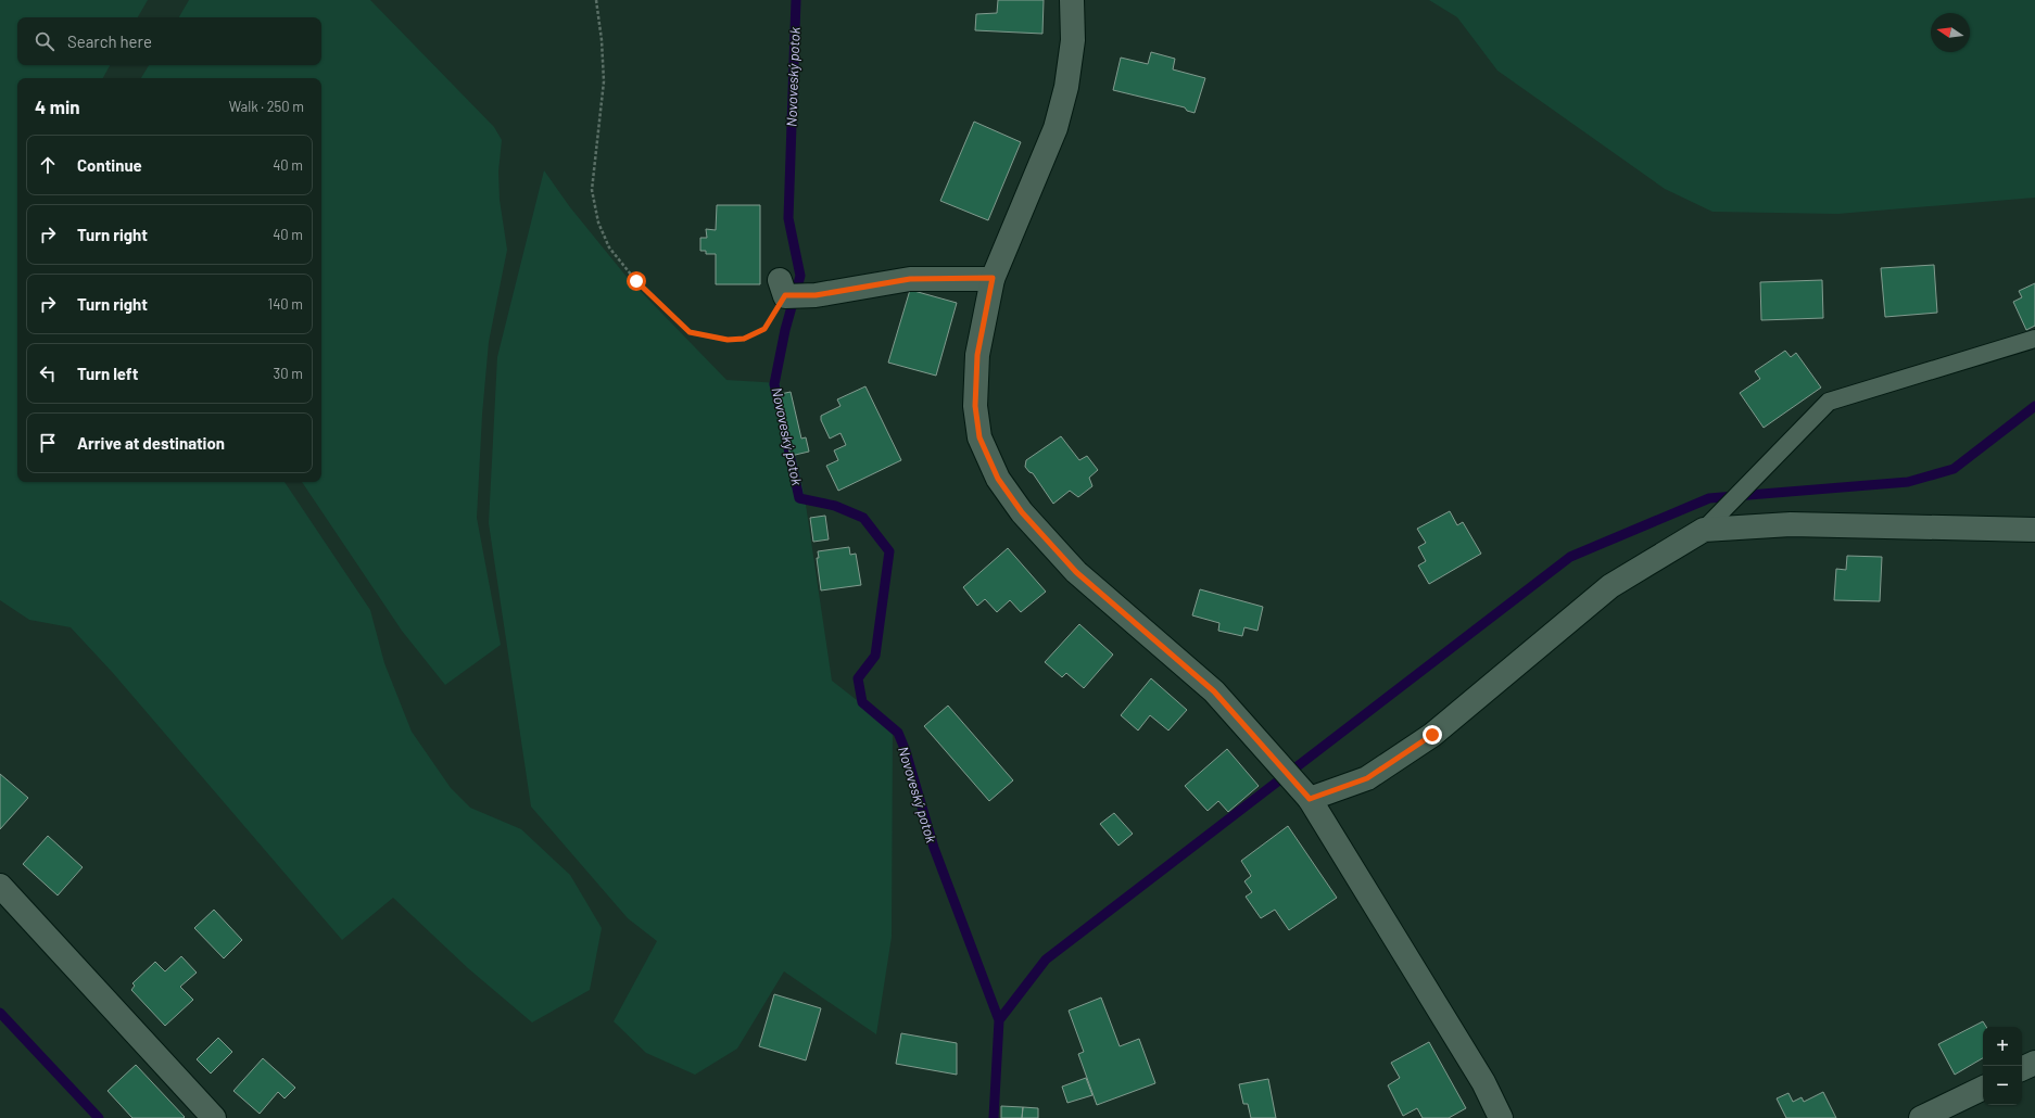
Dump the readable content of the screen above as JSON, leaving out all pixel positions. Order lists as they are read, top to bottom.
{
  "water": ["Novoveský potok"],
  "north": "left",
  "page": {
    "search": "Search here",
    "heading": ["4 min", "Walk · 250 m"],
    "list": [
      ["Continue", "40 m"],
      ["Turn right", "40 m"],
      ["Turn right", "140 m"],
      ["Turn left", "30 m"],
      "Arrive at destination"
    ],
    "map_buttons": ["+", "−"]
  }
}
